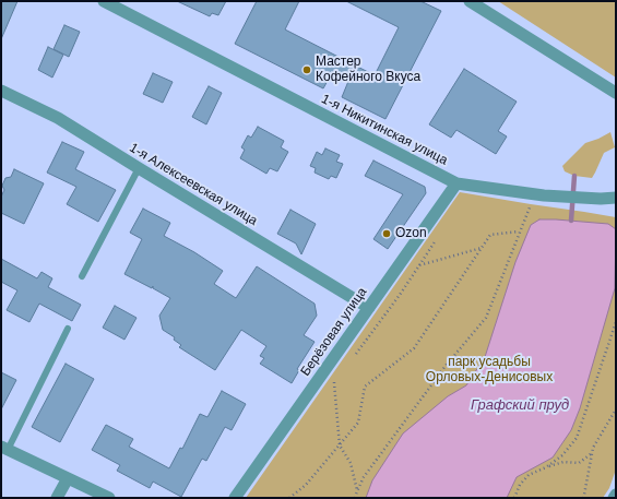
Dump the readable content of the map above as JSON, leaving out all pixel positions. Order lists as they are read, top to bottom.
{
  "streets": {
    "street": ["1-я Никитинская улица", "1-я Алексеевская улица", "Берёзовая улица"]
  },
  "crossings": [
    ["1-я Никитинская улица", "Берёзовая улица"],
    ["1-я Алексеевская улица", "Берёзовая улица"]
  ],
  "water": ["Графский пруд"],
  "parks": ["парк усадьбы Орловых-Денисовых"],
  "places": ["Мастер Кофейного Вкуса", "Ozon"]
}
